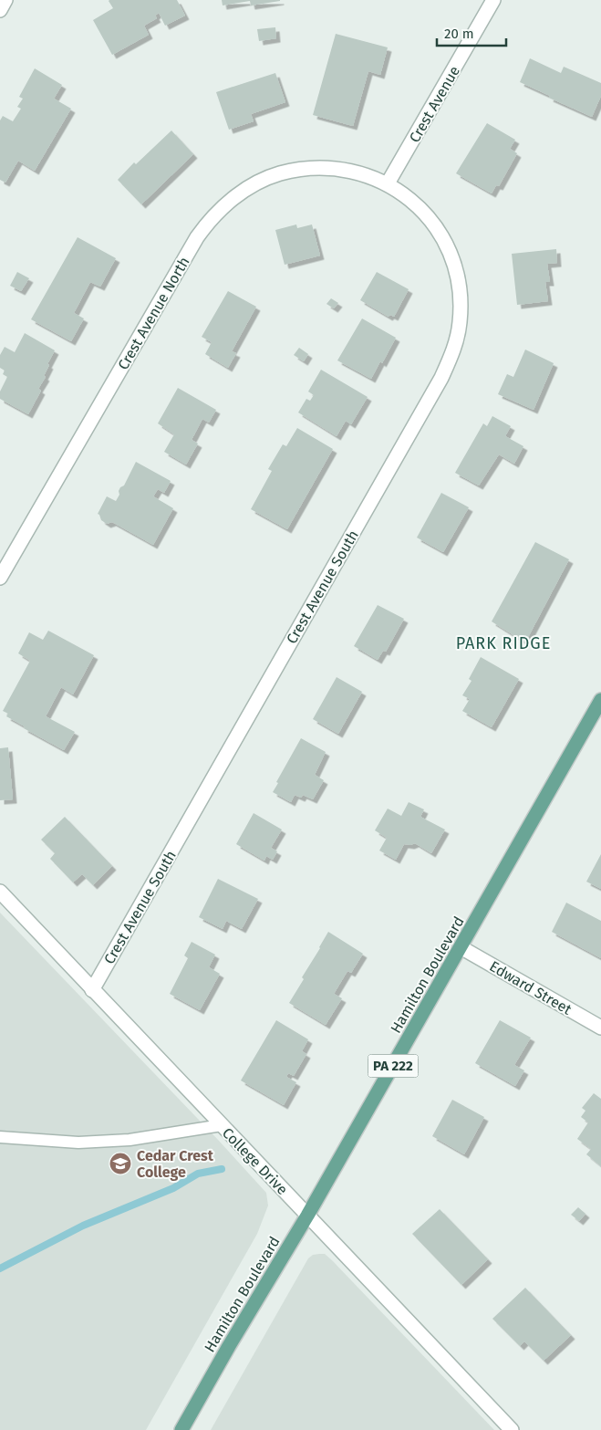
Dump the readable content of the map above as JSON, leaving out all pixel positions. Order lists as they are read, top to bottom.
{
  "streets": {
    "main road": ["Hamilton Boulevard", "PA 222"],
    "street": [
      "Crest Avenue",
      "Crest Avenue North",
      "Crest Avenue South",
      "Edward Street",
      "College Drive"
    ]
  },
  "crossings": [
    ["Crest Avenue", "Crest Avenue North"],
    ["Crest Avenue", "Crest Avenue South"],
    ["Crest Avenue North", "Crest Avenue South"],
    ["Crest Avenue South", "College Drive"],
    ["Hamilton Boulevard", "Edward Street"],
    ["Hamilton Boulevard", "College Drive"]
  ],
  "districts": ["PARK RIDGE"],
  "places": {
    "school or university": ["Cedar Crest College"]
  },
  "scale_bar": "20 m"
}
